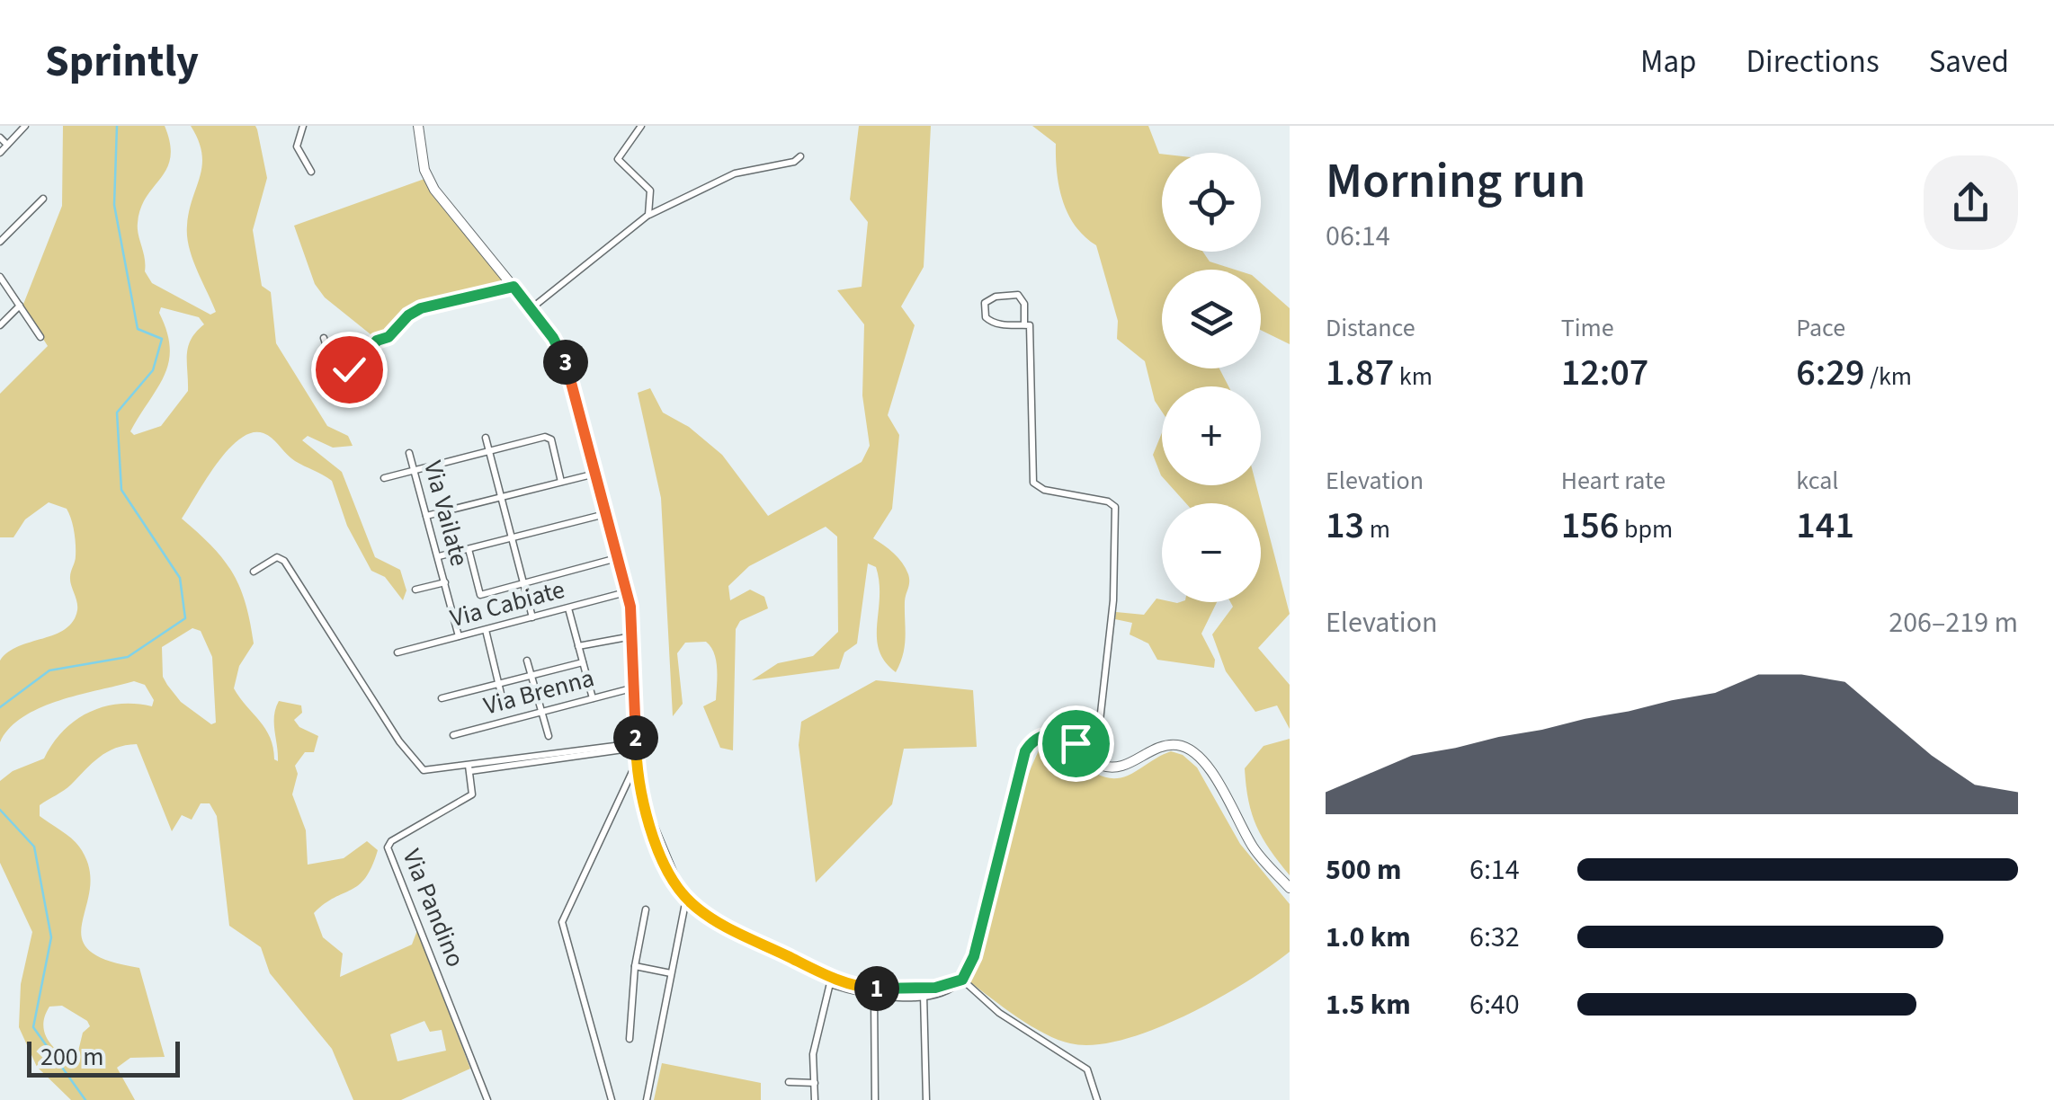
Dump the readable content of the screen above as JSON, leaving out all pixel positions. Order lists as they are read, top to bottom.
{
  "streets": {
    "street": [
      "Via Vailate",
      "Via Cabiate",
      "Via Brenna",
      "Via Pandino"
    ]
  },
  "crossings": [
    ["Via Vailate", "Via Cabiate"]
  ],
  "scale_bar": "200 m",
  "page": {
    "header": "Sprintly",
    "nav": ["Map", "Directions", "Saved"],
    "heading": ["Morning run", "06:14"],
    "map_buttons": ["+", "−"],
    "stats": [
      ["Distance", "1.87 km"],
      ["Time", "12:07"],
      ["Pace", "6:29 /km"],
      ["Elevation", "13 m"],
      ["Heart rate", "156 bpm"],
      ["kcal", "141"]
    ],
    "pins": ["3", "2", "1"],
    "chart": ["Elevation", "206–219 m"],
    "list": [
      {
        "name": "500 m",
        "note": "6:14"
      },
      {
        "name": "1.0 km",
        "note": "6:32"
      },
      {
        "name": "1.5 km",
        "note": "6:40"
      }
    ],
    "scale": "200 m"
  }
}
